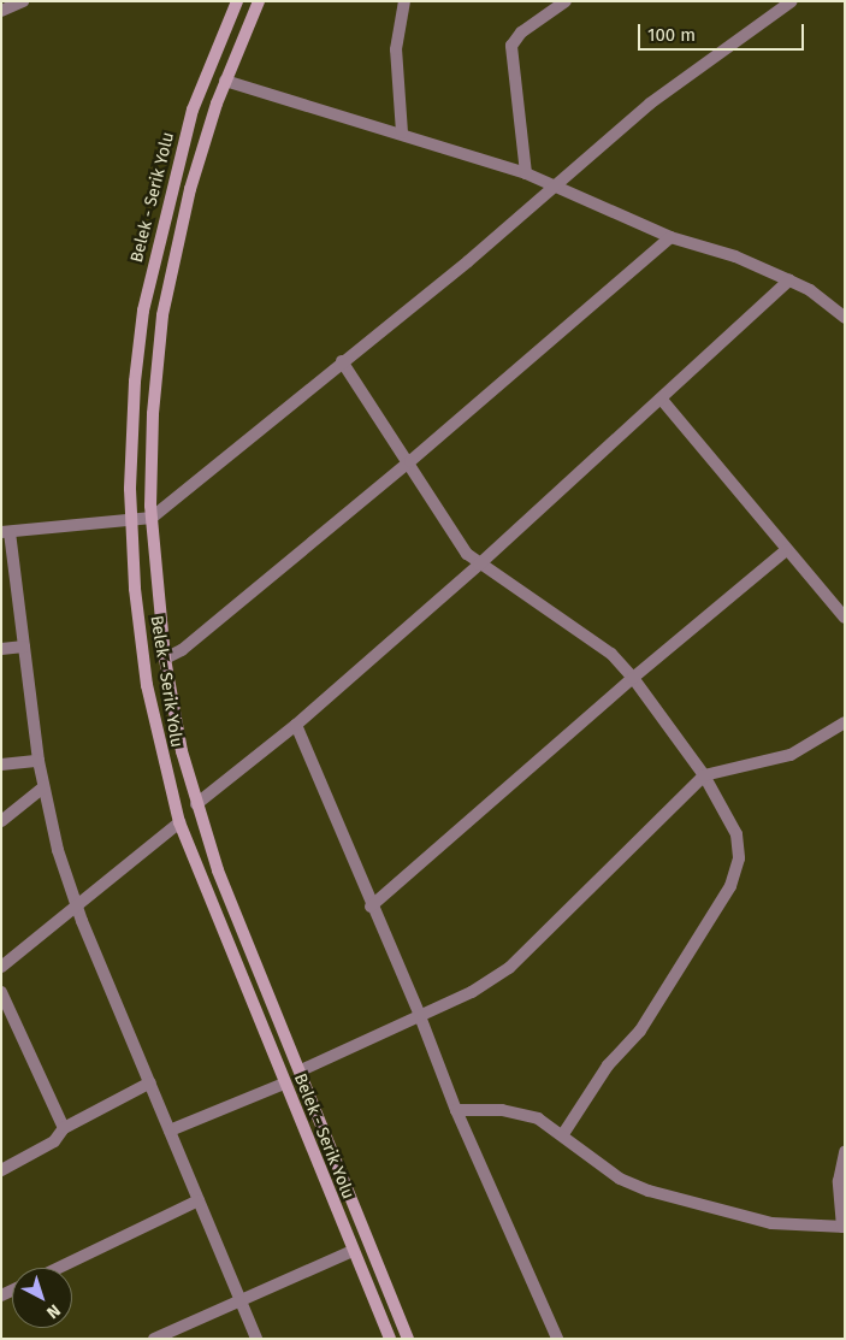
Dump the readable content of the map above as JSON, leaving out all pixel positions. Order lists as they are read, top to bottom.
{
  "streets": {
    "main road": ["Belek - Serik Yolu"]
  },
  "scale_bar": "100 m",
  "north": "bottom right"
}
